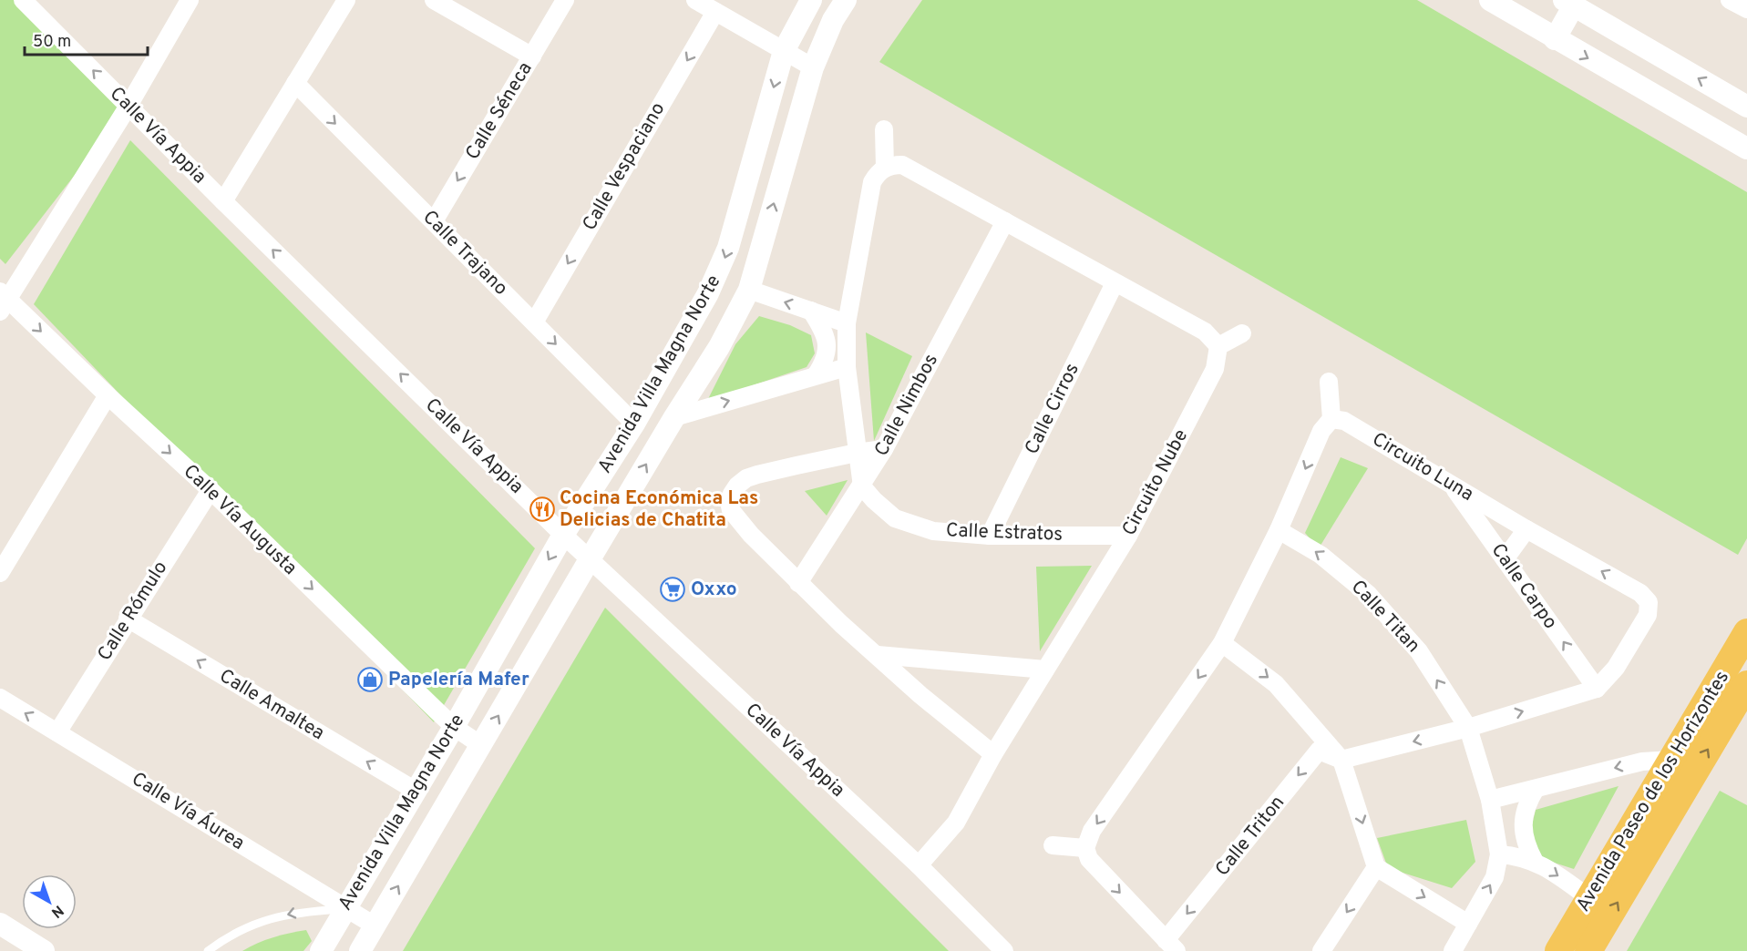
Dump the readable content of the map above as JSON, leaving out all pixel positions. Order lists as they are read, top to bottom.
{
  "streets": {
    "main road": ["Avenida Paseo de los Horizontes"],
    "street": [
      "Calle Séneca",
      "Calle Vía Appia",
      "Calle Vespaciano",
      "Calle Trajano",
      "Avenida Villa Magna Norte",
      "Calle Nimbos",
      "Calle Cirros",
      "Circuito Luna",
      "Circuito Nube",
      "Calle Vía Augusta",
      "Calle Estratos",
      "Calle Carpo",
      "Calle Rómulo",
      "Calle Titan",
      "Calle Amaltea",
      "Calle Vía Áurea",
      "Calle Triton"
    ]
  },
  "crossings": [
    ["Calle Séneca", "Calle Trajano"],
    ["Calle Vía Appia", "Avenida Villa Magna Norte"],
    ["Calle Vía Appia", "Circuito Nube"],
    ["Calle Vespaciano", "Calle Trajano"],
    ["Calle Trajano", "Avenida Villa Magna Norte"],
    ["Avenida Villa Magna Norte", "Calle Vía Augusta"],
    ["Avenida Villa Magna Norte", "Calle Amaltea"],
    ["Avenida Villa Magna Norte", "Calle Vía Áurea"],
    ["Calle Nimbos", "Calle Estratos"],
    ["Calle Cirros", "Calle Estratos"],
    ["Circuito Luna", "Calle Carpo"],
    ["Circuito Nube", "Calle Estratos"],
    ["Calle Vía Augusta", "Calle Rómulo"],
    ["Calle Rómulo", "Calle Amaltea"],
    ["Calle Rómulo", "Calle Vía Áurea"]
  ],
  "one_way": [
    "Calle Séneca",
    "Calle Vía Appia",
    "Calle Vespaciano",
    "Calle Trajano",
    "Calle Vía Augusta",
    "Calle Carpo",
    "Calle Amaltea"
  ],
  "places": {
    "restaurant": ["Cocina Económica Las Delicias de Chatita"],
    "supermarket": ["Oxxo"],
    "shop": ["Papelería Mafer"]
  },
  "scale_bar": "50 m",
  "north": "bottom right"
}
